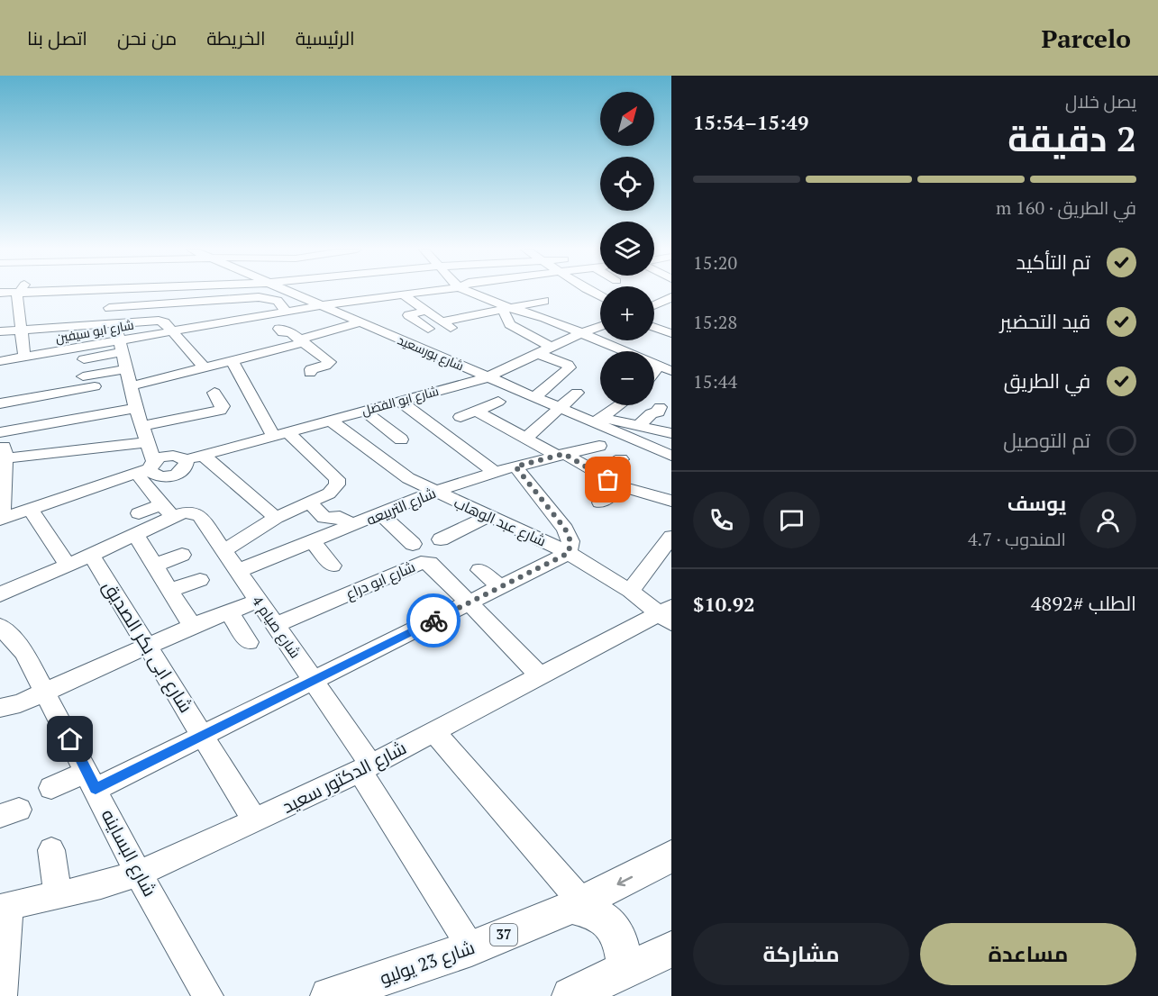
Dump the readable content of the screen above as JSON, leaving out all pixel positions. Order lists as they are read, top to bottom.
{
  "streets": {
    "main road": ["37", "شارع 23 يوليو"],
    "street": [
      "شارع ابو سيفين",
      "شارع بورسعيد",
      "شارع ابو الفضل",
      "شارع التربيعه",
      "شارع عبد الوهاب",
      "شارع ابو دراع",
      "شارع صيام 4",
      "شارع ابى بكر الصديق",
      "شارع الدكتور سعيد",
      "شارع البساينه"
    ]
  },
  "crossings": [
    ["شارع ابو سيفين", "شارع بورسعيد"],
    ["شارع بورسعيد", "شارع ابو الفضل"],
    ["شارع ابو الفضل", "شارع عبد الوهاب"],
    ["شارع التربيعه", "شارع عبد الوهاب"],
    ["شارع التربيعه", "شارع صيام 4"],
    ["شارع عبد الوهاب", "شارع الدكتور سعيد"],
    ["شارع ابو دراع", "شارع صيام 4"],
    ["شارع ابو دراع", "شارع الدكتور سعيد"],
    ["شارع صيام 4", "شارع الدكتور سعيد"],
    ["شارع صيام 4", "شارع 23 يوليو"],
    ["شارع ابى بكر الصديق", "شارع الدكتور سعيد"],
    ["شارع الدكتور سعيد", "شارع البساينه"]
  ],
  "north": "top right",
  "page": {
    "header": "Parcelo",
    "nav": [
      "الرئيسية",
      "الخريطة",
      "من نحن",
      "اتصل بنا"
    ],
    "heading": ["2 دقيقة", "يصل خلال", "15:49–15:54"],
    "panel": [
      "يوسف",
      "المندوب · 4.7",
      "الطلب #4892",
      "$10.92"
    ],
    "map_buttons": ["+", "−"],
    "bar": "في الطريق · 160 m",
    "list": [
      ["تم التأكيد", "15:20"],
      ["قيد التحضير", "15:28"],
      ["في الطريق", "15:44"],
      "تم التوصيل"
    ],
    "buttons": ["مساعدة", "مشاركة"]
  }
}
